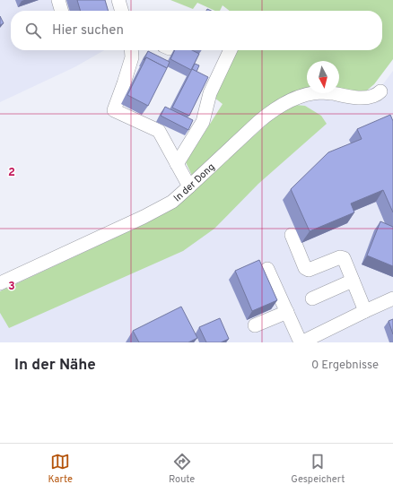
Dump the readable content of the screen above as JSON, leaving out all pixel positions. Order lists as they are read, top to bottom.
{
  "streets": {
    "street": ["In der Dong"]
  },
  "north": "bottom",
  "page": {
    "search": "Hier suchen",
    "heading": ["In der Nähe", "0 Ergebnisse"],
    "nav": ["Karte", "Route", "Gespeichert"]
  },
  "grid": {
    "rows": ["2", "3"]
  }
}
